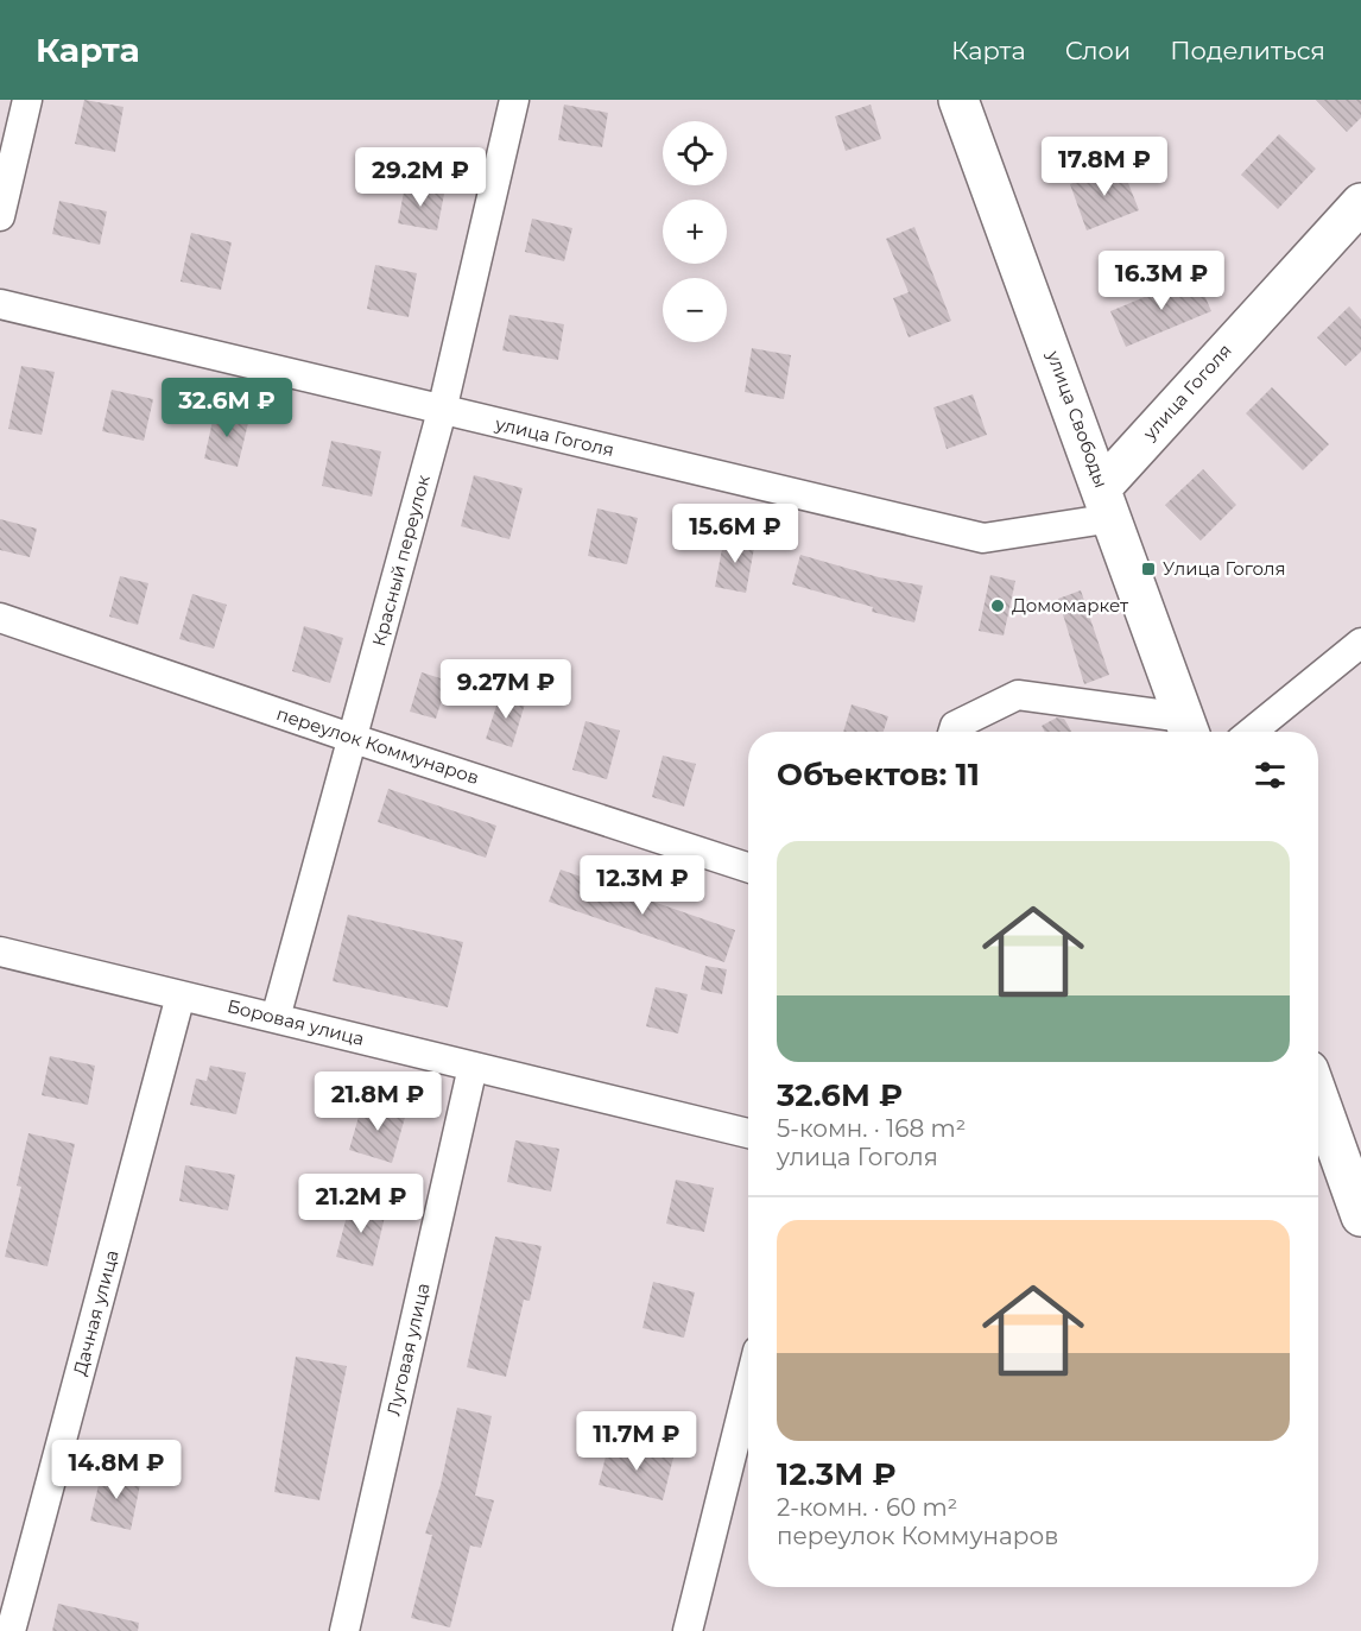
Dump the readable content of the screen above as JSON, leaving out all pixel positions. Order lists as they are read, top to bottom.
{
  "streets": {
    "main road": ["улица Гоголя", "улица Свободы"],
    "street": [
      "Красный переулок",
      "переулок Коммунаров",
      "Боровая улица",
      "Дачная улица",
      "Луговая улица"
    ]
  },
  "crossings": [
    ["улица Гоголя", "улица Свободы"],
    ["улица Гоголя", "Красный переулок"],
    ["Красный переулок", "переулок Коммунаров"],
    ["Красный переулок", "Боровая улица"],
    ["Боровая улица", "Дачная улица"],
    ["Боровая улица", "Луговая улица"]
  ],
  "places": {
    "transit": ["Улица Гоголя"],
    "other": ["Домомаркет"]
  },
  "page": {
    "header": "Карта",
    "nav": ["Карта", "Слои", "Поделиться"],
    "map_buttons": ["+", "−"],
    "price": [
      "17.8M ₽",
      "29.2M ₽",
      "16.3M ₽",
      "32.6M ₽",
      "15.6M ₽",
      "9.27M ₽",
      "12.3M ₽",
      "21.8M ₽",
      "21.2M ₽",
      "11.7M ₽",
      "14.8M ₽"
    ],
    "heading": "Объектов: 11",
    "list": [
      {
        "name": "32.6M ₽",
        "note": "5-комн. · 168 m² · улица Гоголя"
      },
      {
        "name": "12.3M ₽",
        "note": "2-комн. · 60 m² · переулок Коммунаров"
      }
    ]
  }
}
